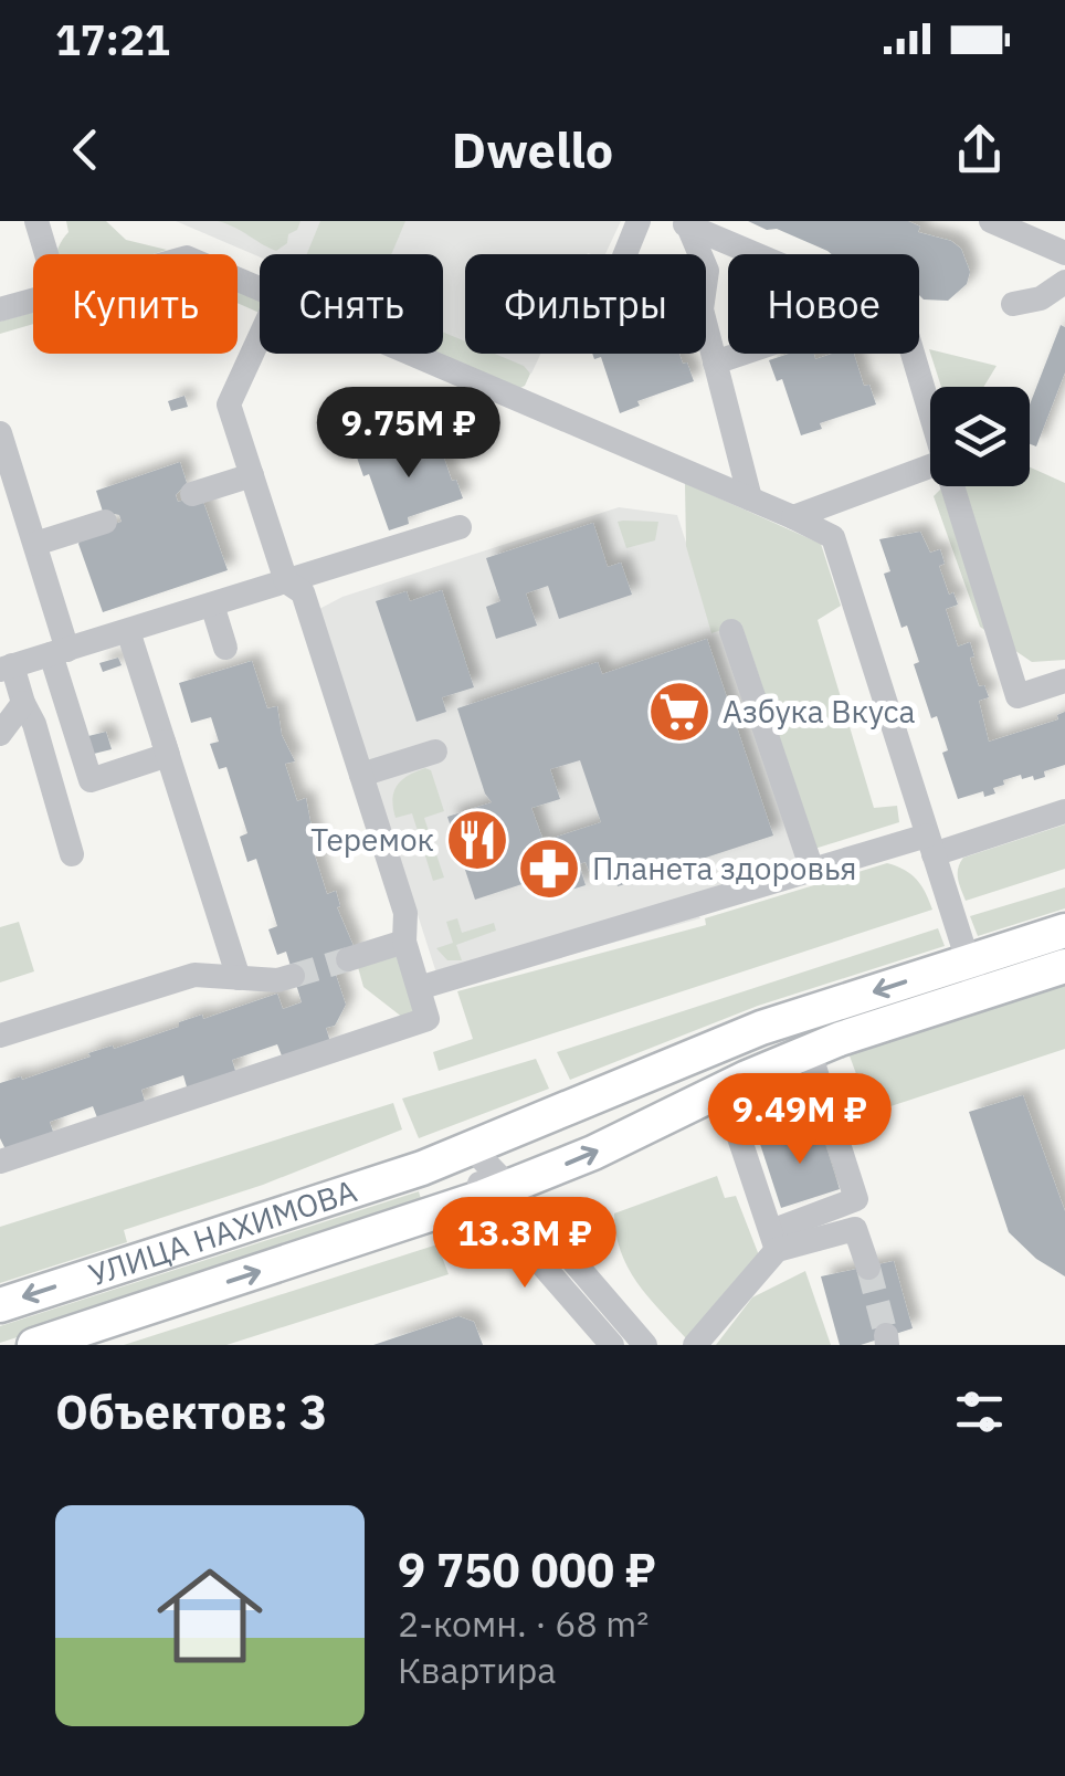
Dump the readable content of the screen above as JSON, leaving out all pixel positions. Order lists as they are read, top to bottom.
{
  "streets": {
    "main road": ["УЛИЦА НАХИМОВА"]
  },
  "places": {
    "supermarket": ["Азбука Вкуса"],
    "restaurant": ["Теремок"],
    "pharmacy": ["Планета здоровья"]
  },
  "page": {
    "status": "17:21",
    "header": "Dwello",
    "chip": [
      "Купить",
      "Снять",
      "Фильтры",
      "Новое"
    ],
    "price": ["9.75M ₽", "9.49M ₽", "13.3M ₽"],
    "heading": "Объектов: 3",
    "list": [
      {
        "name": "9 750 000 ₽",
        "note": "2-комн. · 68 m² · Квартира"
      }
    ]
  }
}
